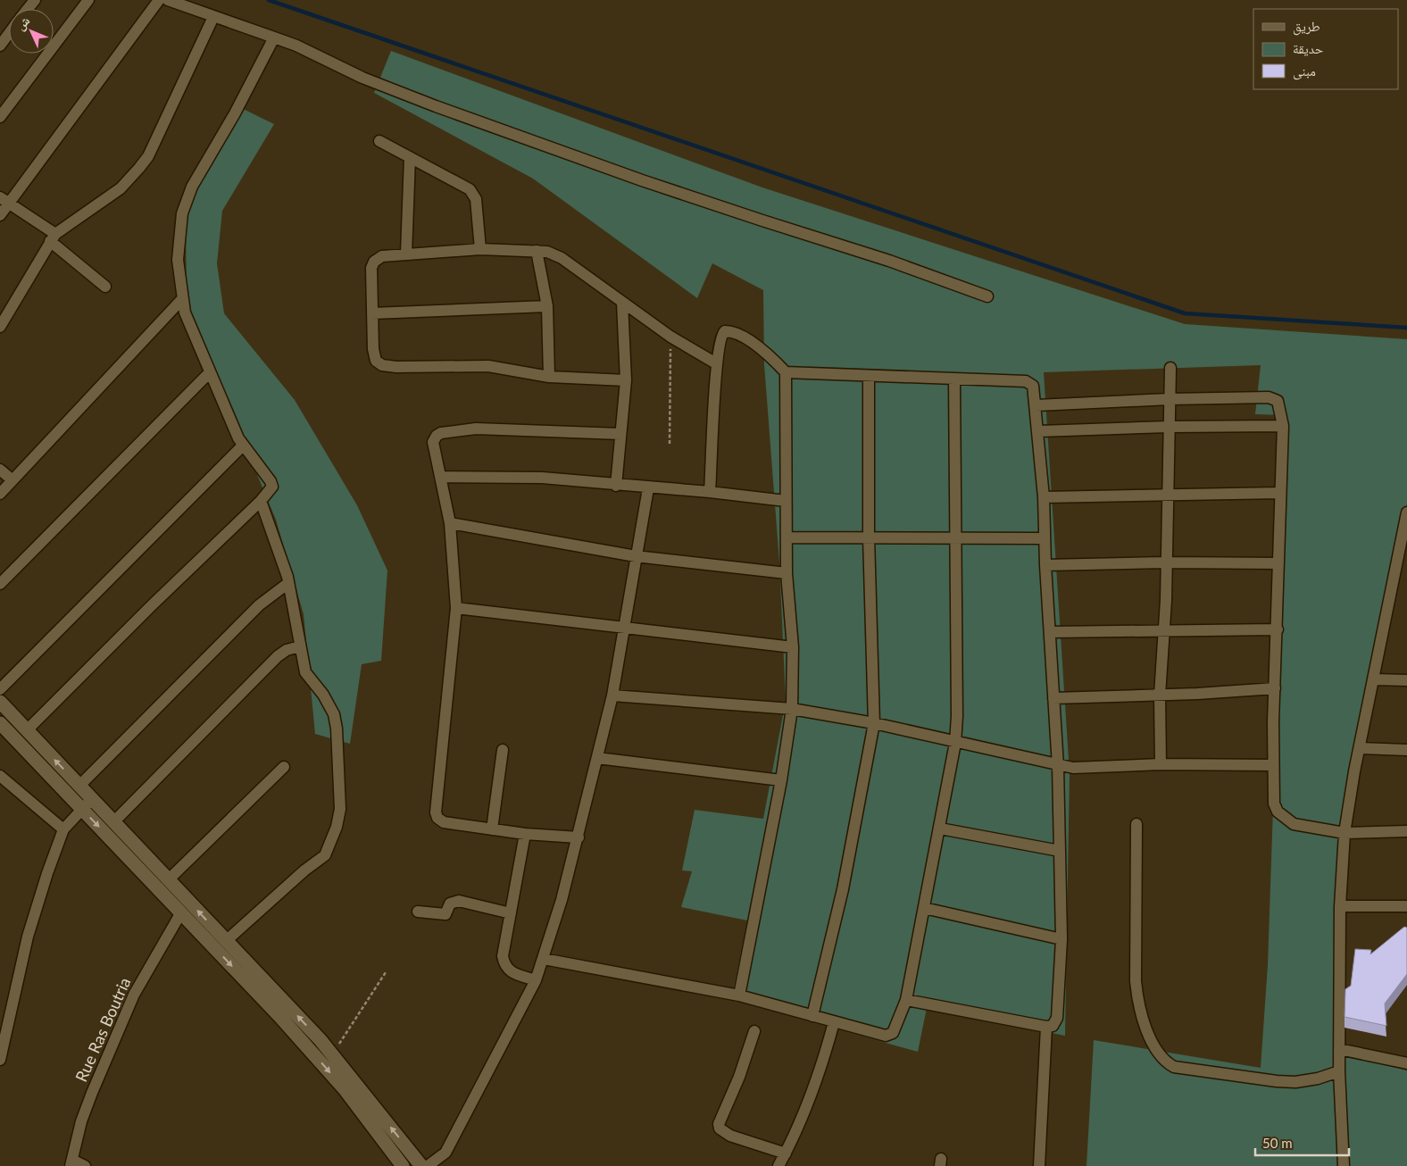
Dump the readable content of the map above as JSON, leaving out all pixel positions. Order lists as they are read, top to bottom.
{
  "streets": {
    "street": ["Rue Ras Boutria"]
  },
  "legend": ["طريق", "حديقة", "مبنى"],
  "scale_bar": "50 m",
  "north": "top left"
}
